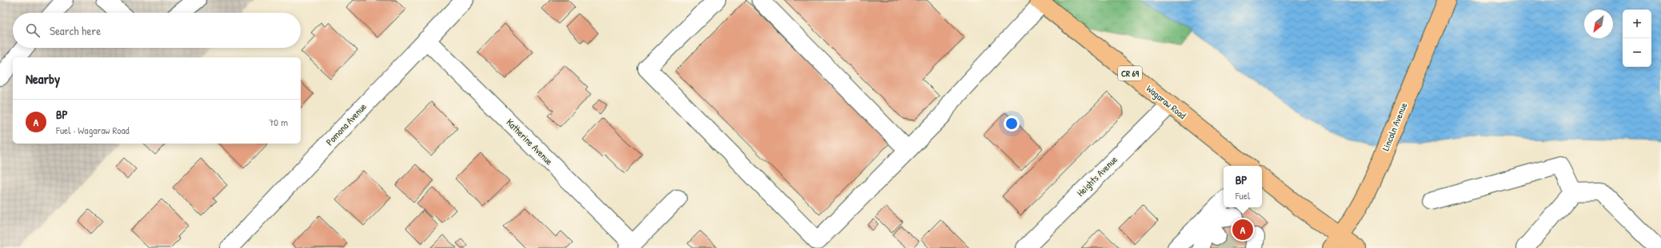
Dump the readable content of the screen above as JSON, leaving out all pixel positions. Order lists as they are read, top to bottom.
{
  "streets": {
    "main road": ["CR 69", "Wagaraw Road", "Lincoln Avenue"],
    "street": ["Pomona Avenue", "Katherine Avenue", "Heights Avenue"]
  },
  "crossings": [
    ["Wagaraw Road", "Heights Avenue"],
    ["Pomona Avenue", "Katherine Avenue"]
  ],
  "north": "bottom left",
  "page": {
    "map_buttons": ["+", "−"],
    "search": "Search here",
    "heading": "Nearby",
    "list": [
      {
        "mark": "A",
        "name": "BP",
        "note": "Fuel · Wagaraw Road",
        "value": "70 m"
      }
    ],
    "popup": ["BP", "Fuel"],
    "pins": "A"
  }
}
